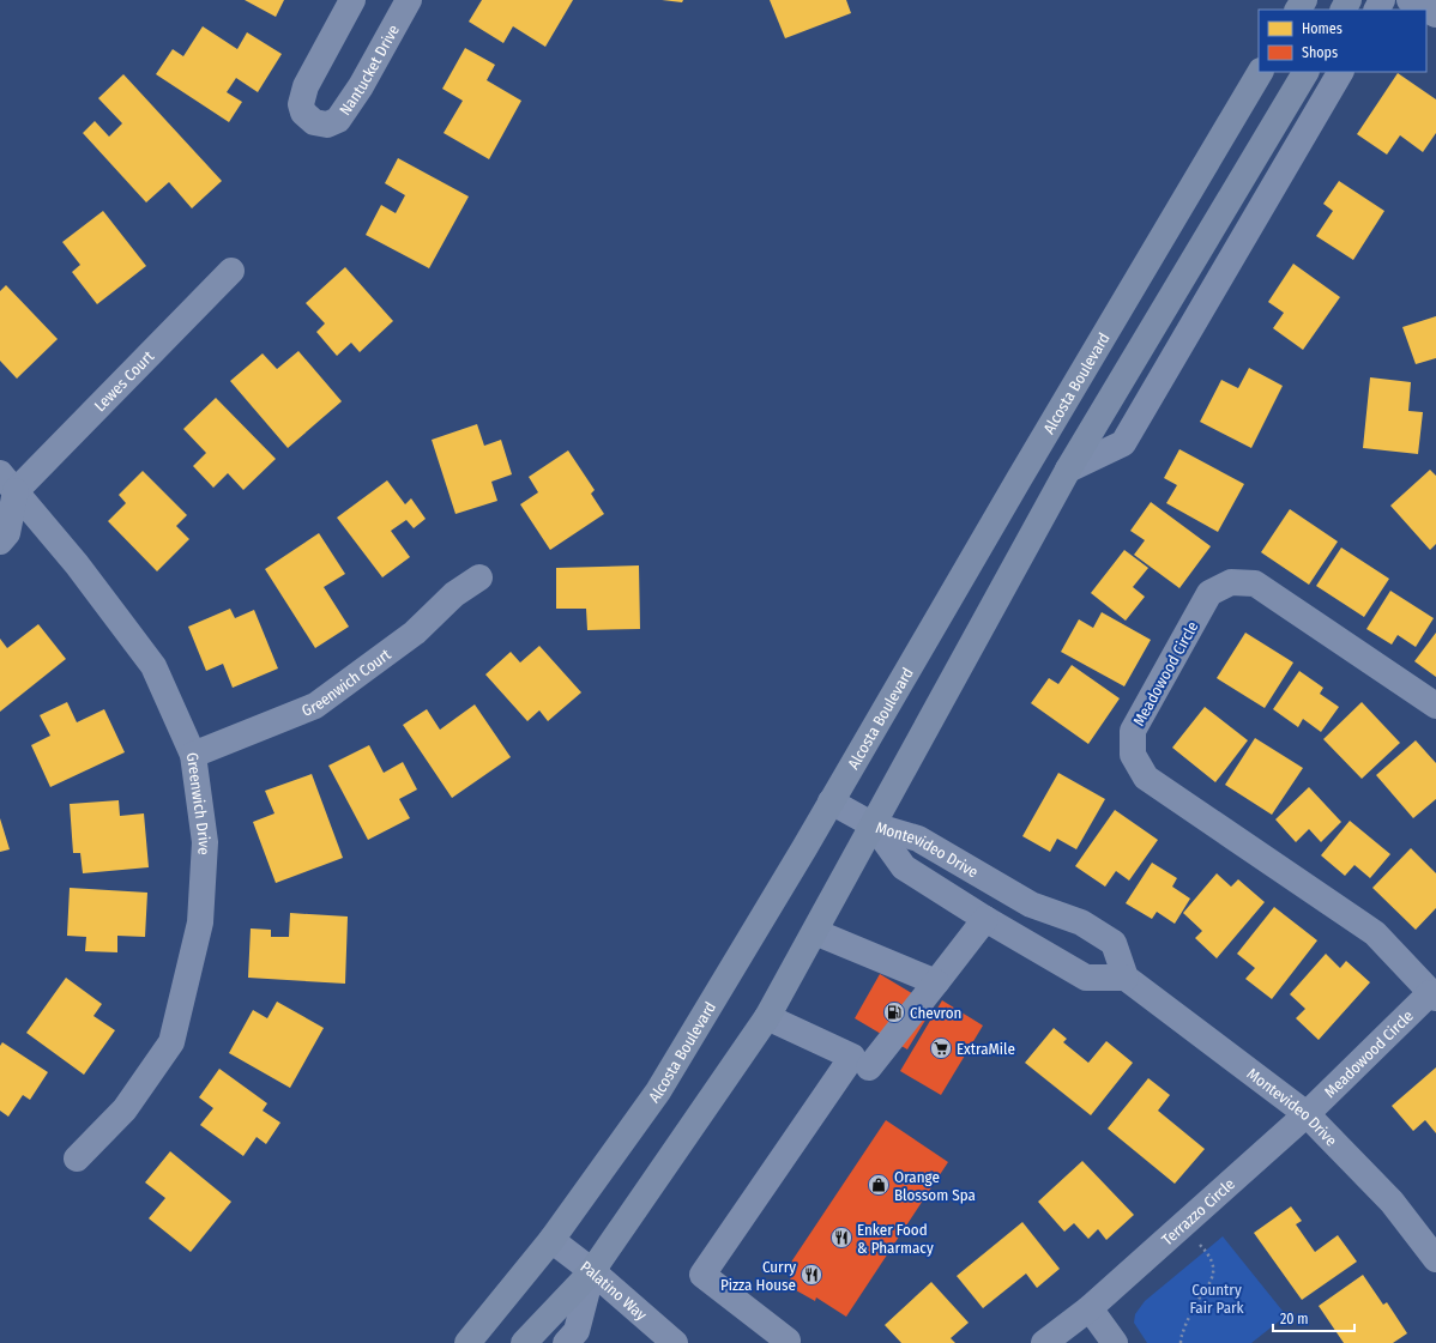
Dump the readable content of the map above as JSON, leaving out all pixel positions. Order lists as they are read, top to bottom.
{
  "streets": {
    "main road": ["Alcosta Boulevard"],
    "street": [
      "Nantucket Drive",
      "Lewes Court",
      "Meadowood Circle",
      "Greenwich Court",
      "Greenwich Drive",
      "Montevideo Drive",
      "Terrazzo Circle",
      "Palatino Way"
    ]
  },
  "crossings": [
    ["Lewes Court", "Greenwich Drive"],
    ["Alcosta Boulevard", "Palatino Way"],
    ["Meadowood Circle", "Montevideo Drive"],
    ["Meadowood Circle", "Terrazzo Circle"],
    ["Greenwich Court", "Greenwich Drive"],
    ["Montevideo Drive", "Terrazzo Circle"]
  ],
  "parks": ["Country Fair Park"],
  "places": {
    "fuel station": ["Chevron"],
    "supermarket": ["ExtraMile"],
    "shop": ["Orange Blossom Spa"],
    "restaurant": ["Enker Food & Pharmacy", "Curry Pizza House"]
  },
  "legend": ["Homes", "Shops"],
  "scale_bar": "20 m"
}
